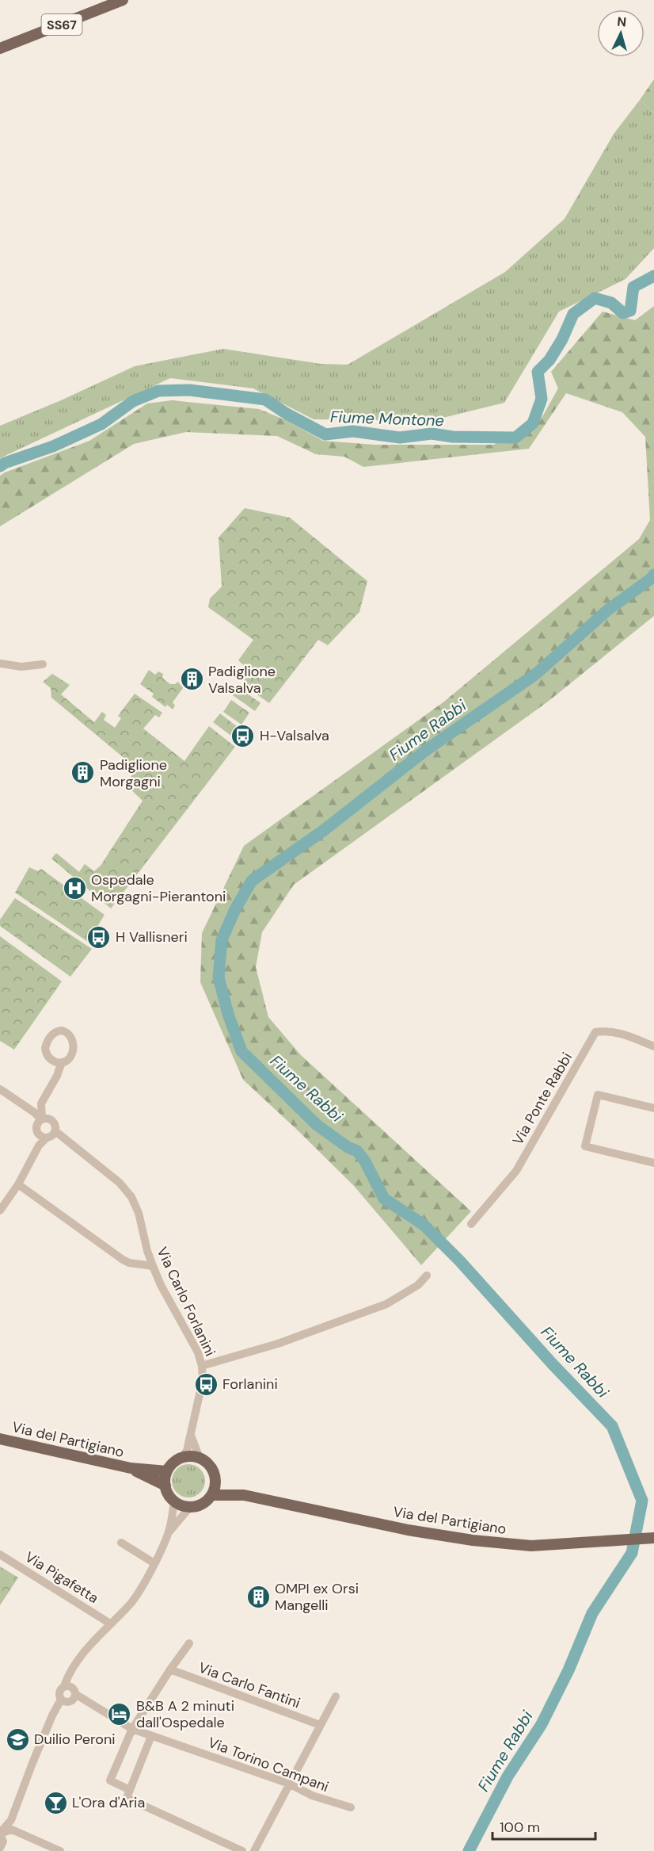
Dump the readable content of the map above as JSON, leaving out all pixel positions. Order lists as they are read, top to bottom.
{
  "streets": {
    "main road": ["SS67", "Via del Partigiano"],
    "street": [
      "Via Ponte Rabbi",
      "Via Carlo Forlanini",
      "Via Pigafetta",
      "Via Carlo Fantini",
      "Via Torino Campani"
    ]
  },
  "crossings": [
    ["Via Carlo Forlanini", "Via del Partigiano"]
  ],
  "water": ["Fiume Montone", "Fiume Rabbi"],
  "places": {
    "building": ["Padiglione Valsalva", "Padiglione Morgagni", "OMPI ex Orsi Mangelli"],
    "bus stop": ["H-Valsalva", "H Vallisneri", "Forlanini"],
    "hospital": ["Ospedale Morgagni-Pierantoni"],
    "hotel": ["B&B A 2 minuti dall'Ospedale"],
    "school or university": ["Duilio Peroni"],
    "bar": ["L'Ora d'Aria"]
  },
  "scale_bar": "100 m",
  "north": "top"
}
